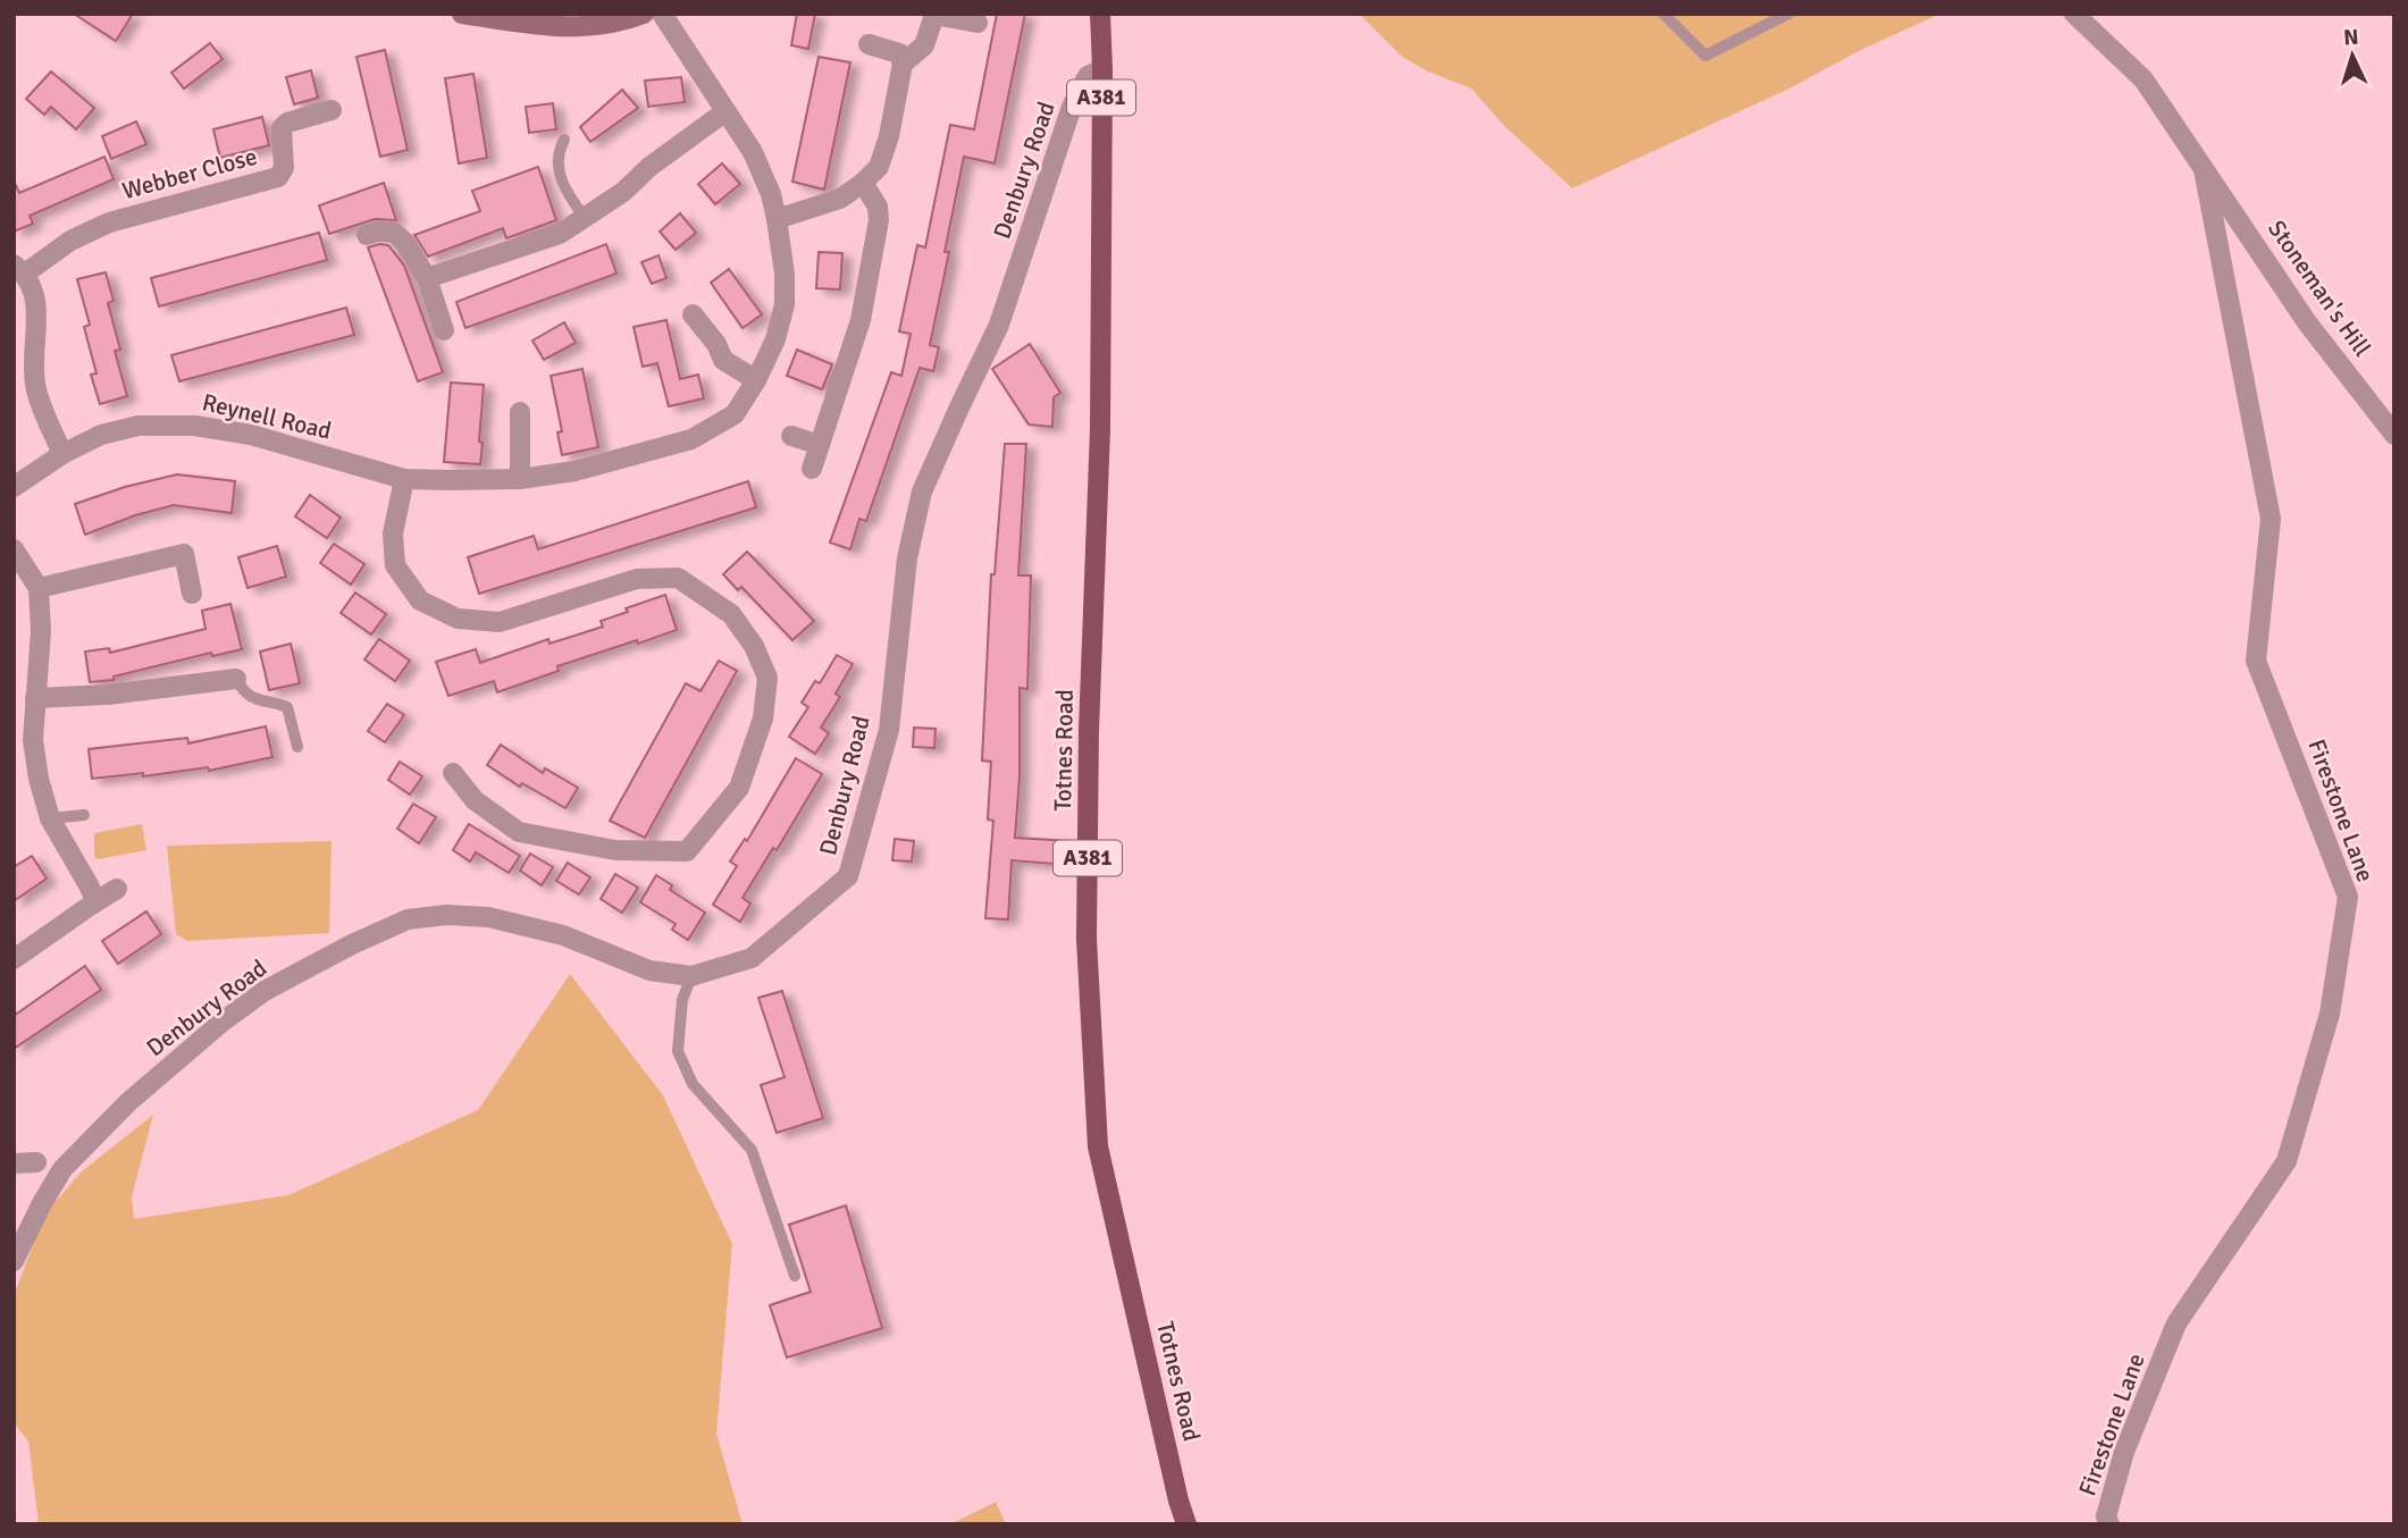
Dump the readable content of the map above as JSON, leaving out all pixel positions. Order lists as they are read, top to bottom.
{
  "streets": {
    "main road": ["A381", "Totnes Road"],
    "street": [
      "Denbury Road",
      "Webber Close",
      "Stoneman's Hill",
      "Reynell Road",
      "Firestone Lane"
    ]
  },
  "crossings": [
    ["Denbury Road", "Totnes Road"],
    ["Stoneman's Hill", "Firestone Lane"]
  ],
  "north": "top"
}
